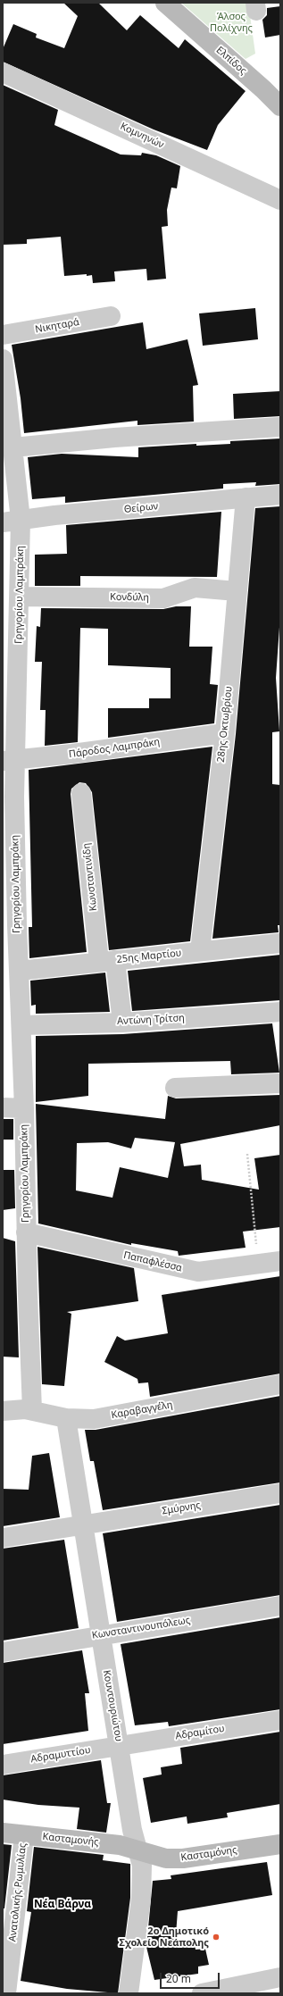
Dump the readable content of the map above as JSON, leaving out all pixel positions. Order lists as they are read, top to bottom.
{
  "streets": {
    "street": [
      "Ελπίδος",
      "Κομνηνών",
      "Νικηταρά",
      "Θείρων",
      "Γρηγορίου Λαμπράκη",
      "Κονδύλη",
      "28ης Οκτωβρίου",
      "Πάροδος Λαμπράκη",
      "Κωνσταντινίδη",
      "25ης Μαρτίου",
      "Αντώνη Τρίτση",
      "Παπαφλέσσα",
      "Καραβαγγέλη",
      "Σμύρνης",
      "Κωνσταντινουπόλεως",
      "Κουντουριώτου",
      "Αδραμίτου",
      "Αδραμυττίου",
      "Κασταμονής",
      "Κασταμόνης",
      "Ανατολικής Ρωμυλίας"
    ]
  },
  "crossings": [
    ["Θείρων", "Γρηγορίου Λαμπράκη"],
    ["Θείρων", "28ης Οκτωβρίου"],
    ["Γρηγορίου Λαμπράκη", "Κονδύλη"],
    ["Γρηγορίου Λαμπράκη", "Πάροδος Λαμπράκη"],
    ["Γρηγορίου Λαμπράκη", "25ης Μαρτίου"],
    ["Γρηγορίου Λαμπράκη", "Αντώνη Τρίτση"],
    ["Γρηγορίου Λαμπράκη", "Παπαφλέσσα"],
    ["Γρηγορίου Λαμπράκη", "Καραβαγγέλη"],
    ["Κονδύλη", "28ης Οκτωβρίου"],
    ["28ης Οκτωβρίου", "Πάροδος Λαμπράκη"],
    ["28ης Οκτωβρίου", "25ης Μαρτίου"],
    ["Κωνσταντινίδη", "25ης Μαρτίου"],
    ["Κωνσταντινίδη", "Αντώνη Τρίτση"],
    ["Καραβαγγέλη", "Κουντουριώτου"],
    ["Σμύρνης", "Κουντουριώτου"],
    ["Κωνσταντινουπόλεως", "Κουντουριώτου"],
    ["Κουντουριώτου", "Αδραμίτου"],
    ["Κουντουριώτου", "Αδραμυττίου"],
    ["Κουντουριώτου", "Κασταμονής"],
    ["Κουντουριώτου", "Κασταμόνης"],
    ["Αδραμίτου", "Αδραμυττίου"],
    ["Κασταμονής", "Κασταμόνης"],
    ["Κασταμονής", "Ανατολικής Ρωμυλίας"]
  ],
  "districts": ["Νέα Βάρνα"],
  "parks": ["Άλσος Πολίχνης"],
  "places": ["2ο Δημοτικό Σχολείο Νεάπολης"],
  "scale_bar": "20 m"
}
